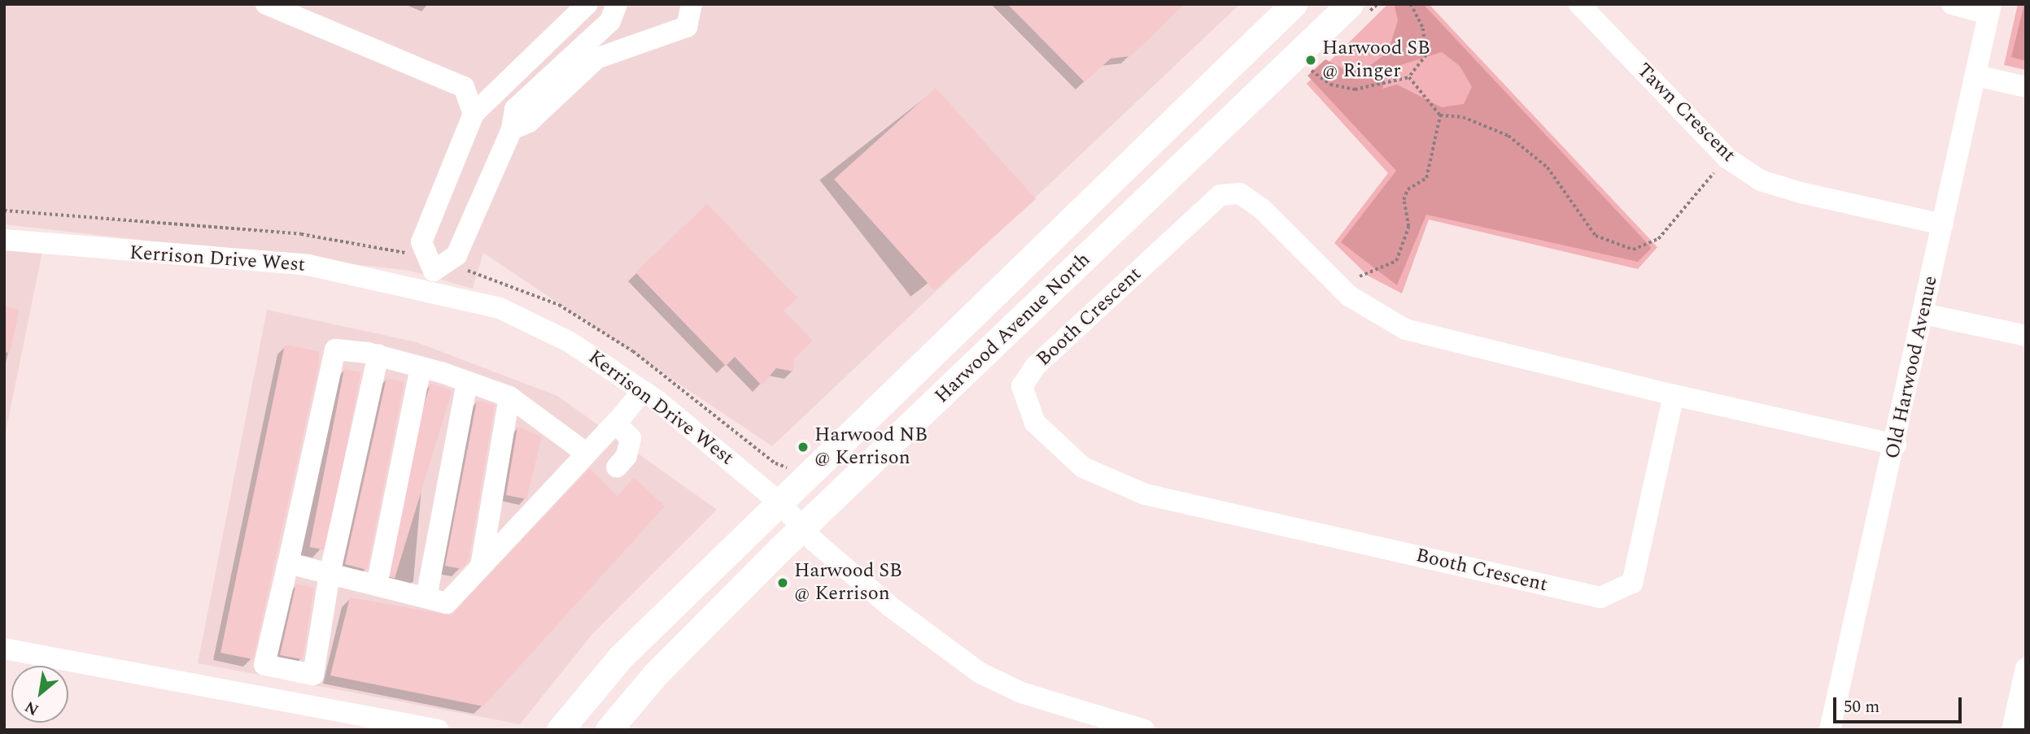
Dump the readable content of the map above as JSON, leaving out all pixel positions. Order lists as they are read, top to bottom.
{
  "streets": {
    "main road": ["Harwood Avenue North"],
    "street": [
      "Tawn Crescent",
      "Kerrison Drive West",
      "Booth Crescent",
      "Old Harwood Avenue"
    ]
  },
  "crossings": [
    ["Tawn Crescent", "Old Harwood Avenue"],
    ["Kerrison Drive West", "Harwood Avenue North"],
    ["Booth Crescent", "Old Harwood Avenue"]
  ],
  "places": ["Harwood SB @ Ringer", "Harwood NB @ Kerrison", "Harwood SB @ Kerrison"],
  "scale_bar": "50 m",
  "north": "bottom left"
}
